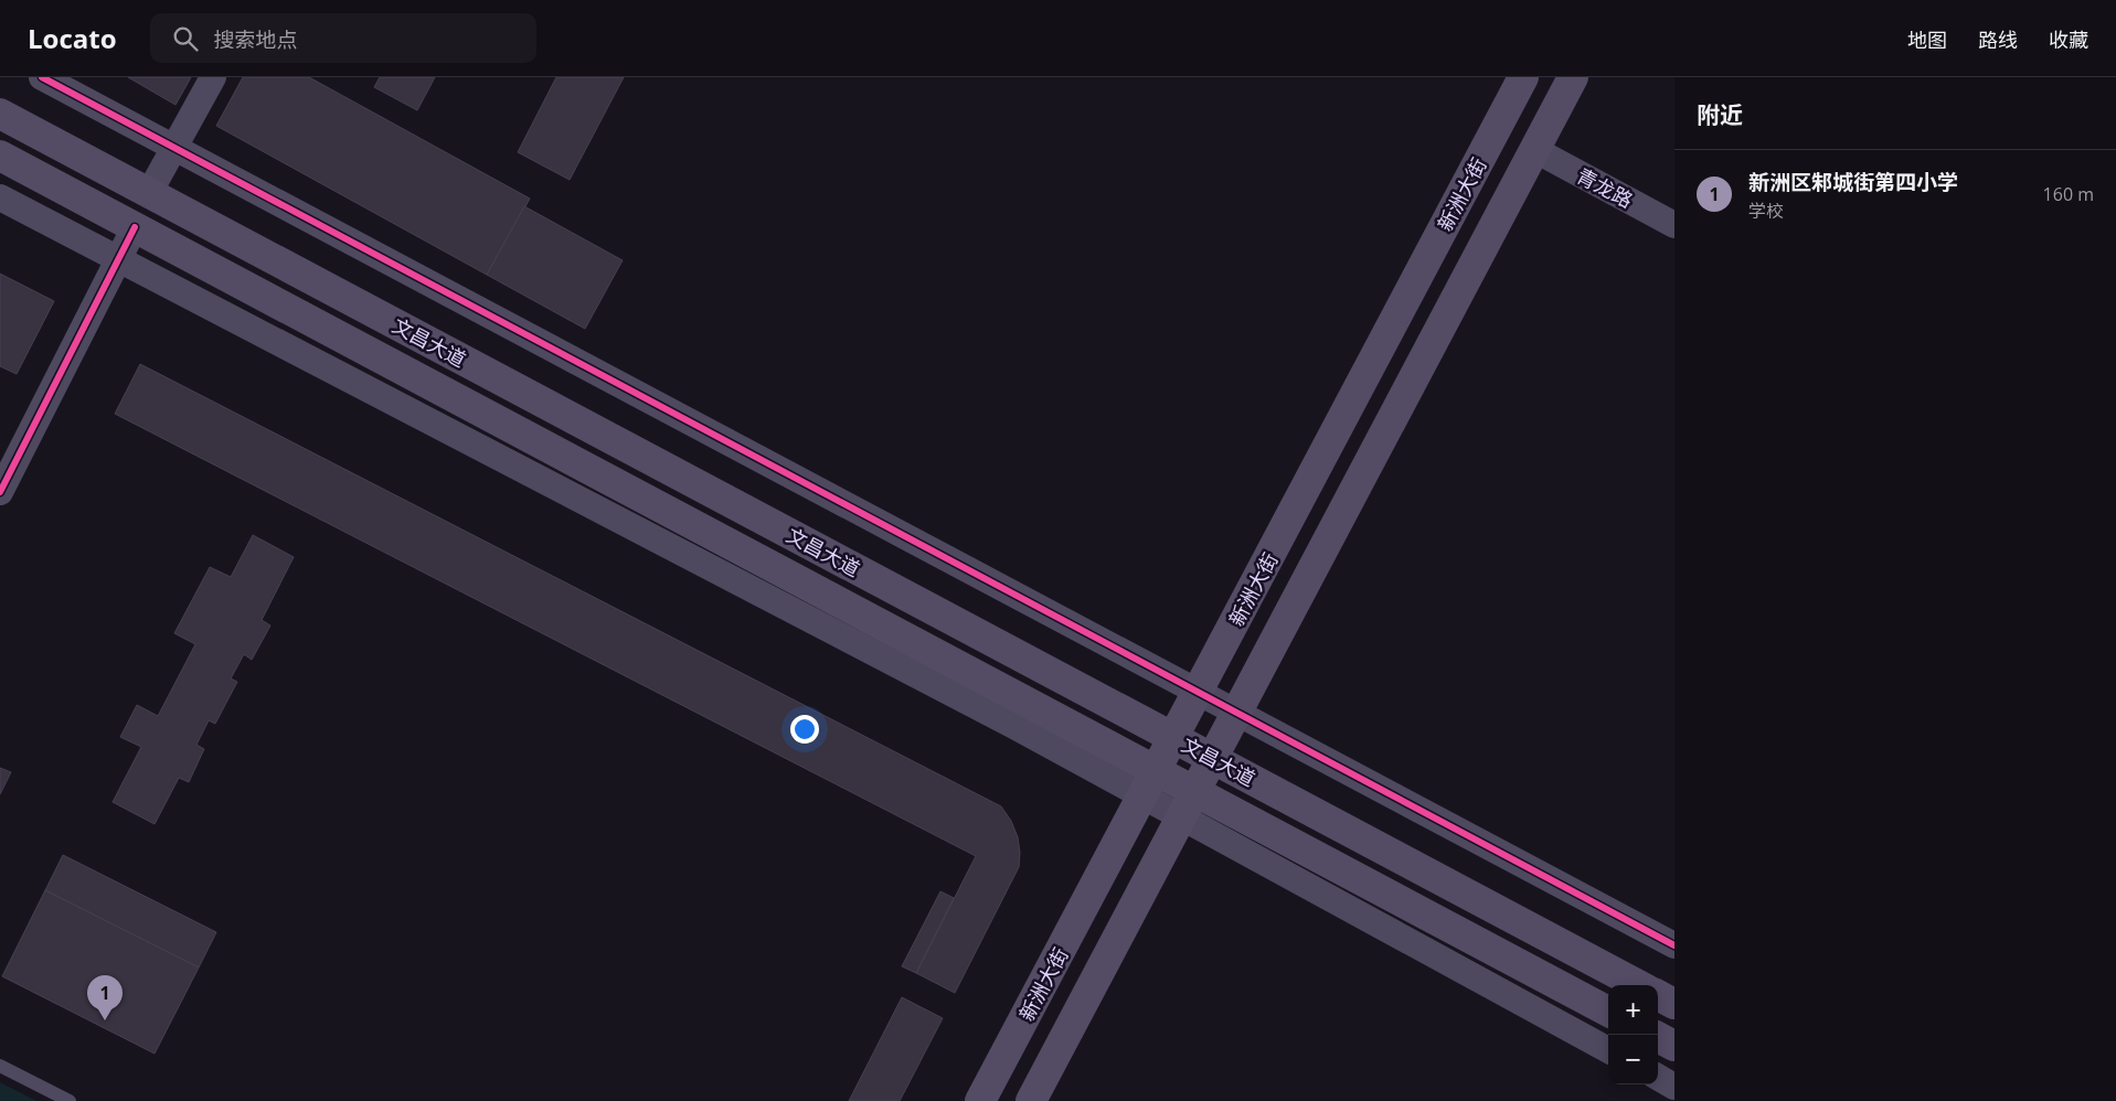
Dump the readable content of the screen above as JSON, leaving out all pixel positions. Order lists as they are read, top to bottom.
{
  "streets": {
    "main road": ["新洲大街", "文昌大道"],
    "street": ["青龙路"]
  },
  "crossings": [
    ["新洲大街", "文昌大道"]
  ],
  "page": {
    "header": "Locato",
    "search": "搜索地点",
    "nav": ["地图", "路线", "收藏"],
    "heading": "附近",
    "list": [
      {
        "mark": "1",
        "name": "新洲区邾城街第四小学",
        "note": "学校",
        "value": "160 m"
      }
    ],
    "pins": "1",
    "map_buttons": ["+", "−"]
  }
}
